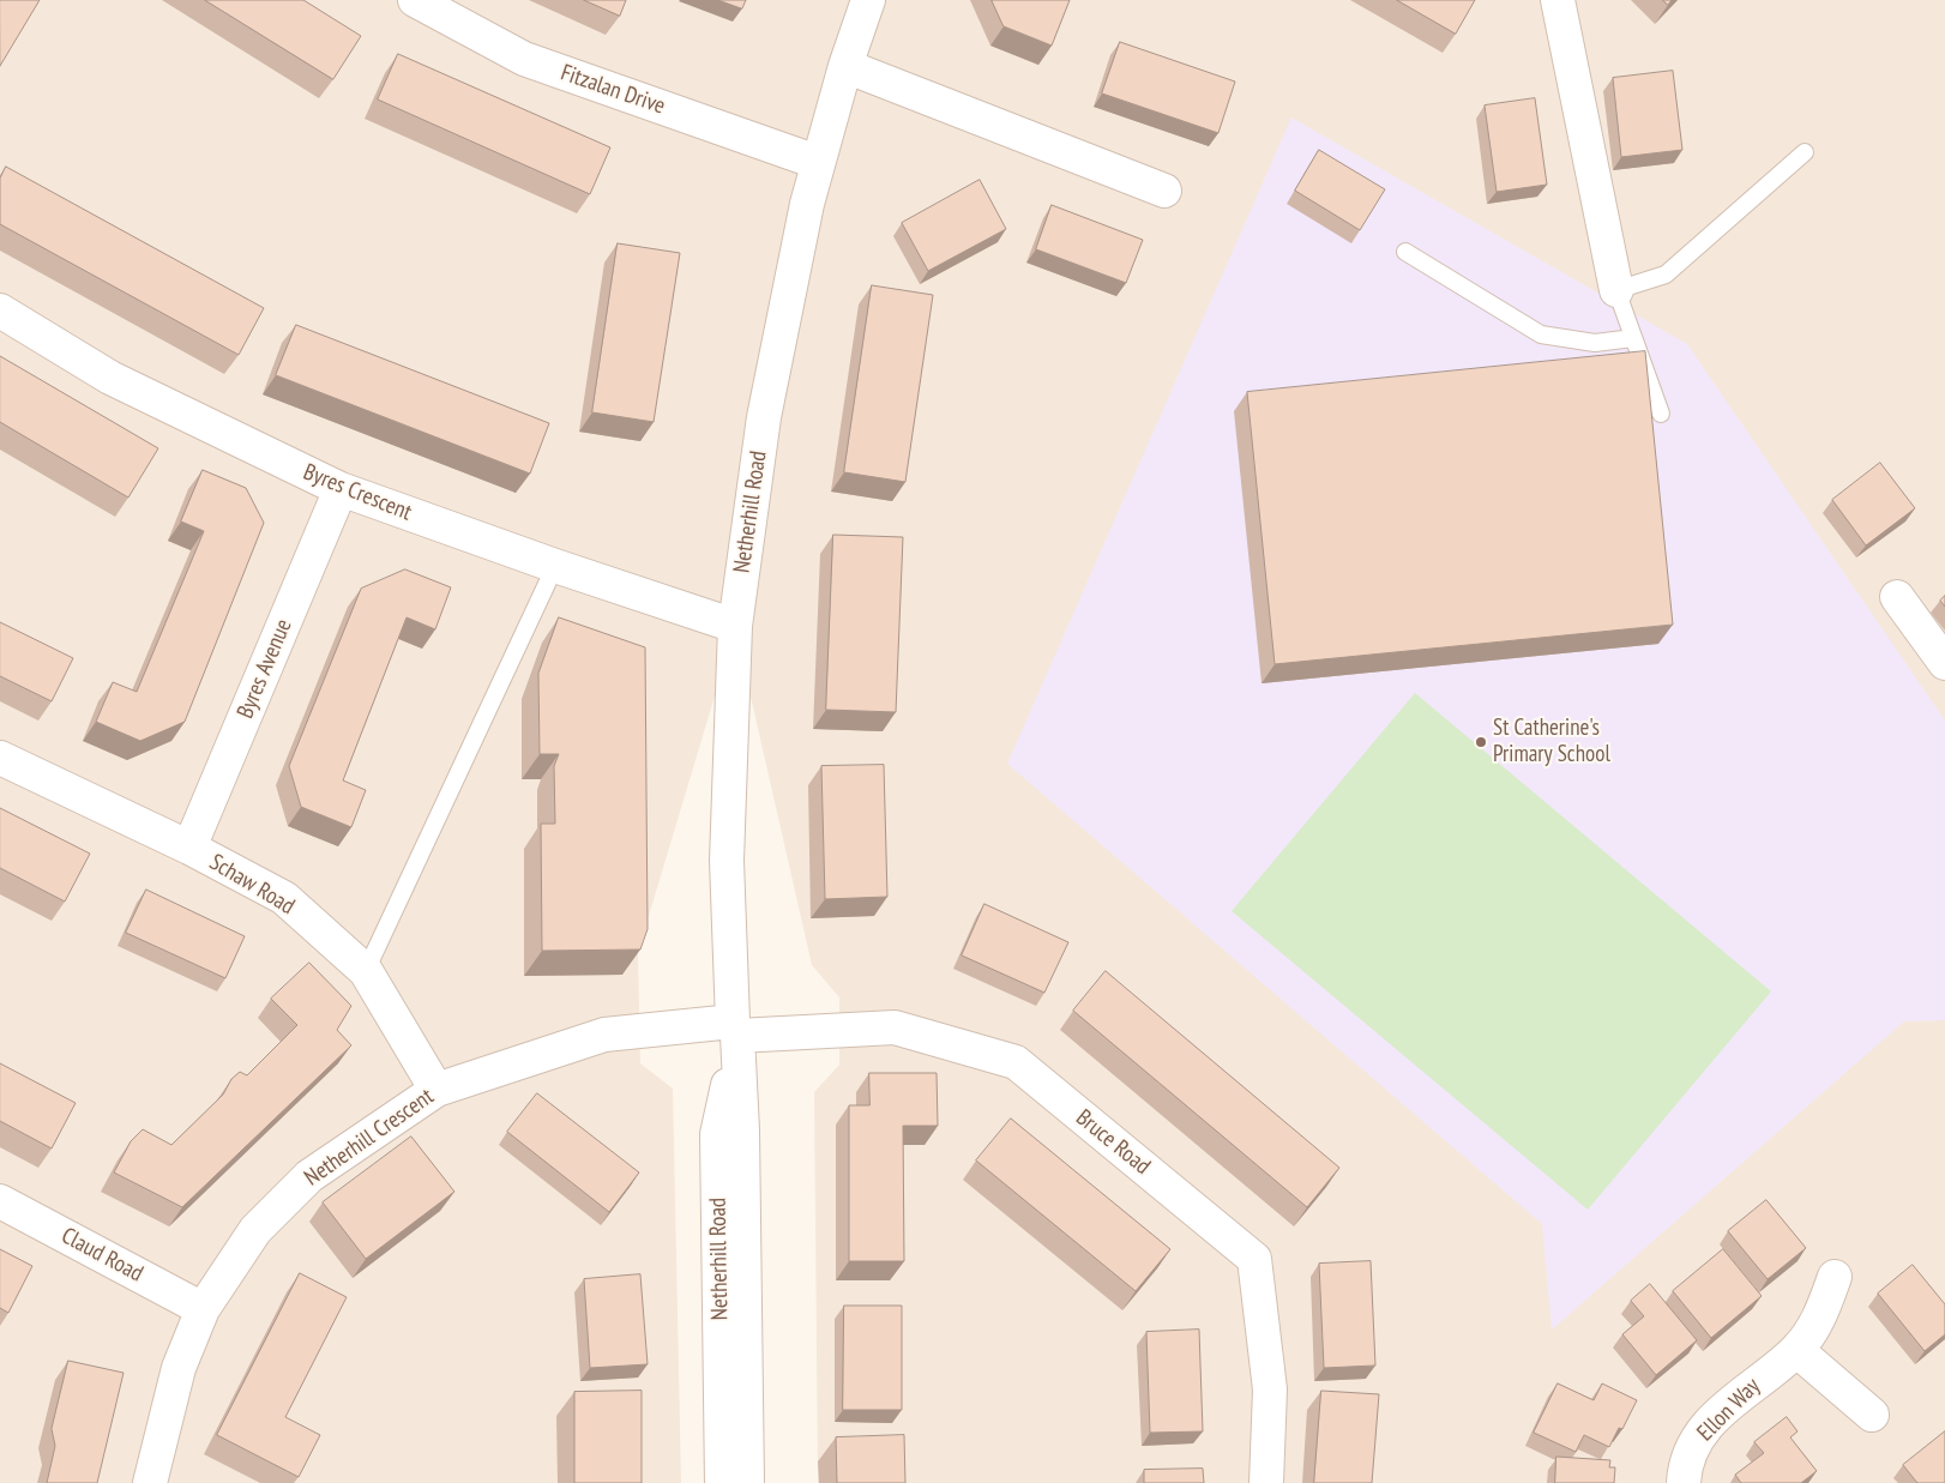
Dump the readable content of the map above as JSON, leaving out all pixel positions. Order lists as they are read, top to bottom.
{
  "streets": {
    "street": [
      "Fitzalan Drive",
      "Byres Crescent",
      "Netherhill Road",
      "Byres Avenue",
      "Schaw Road",
      "Netherhill Crescent",
      "Bruce Road",
      "Claud Road",
      "Ellon Way"
    ]
  },
  "crossings": [
    ["Fitzalan Drive", "Netherhill Road"],
    ["Byres Crescent", "Netherhill Road"],
    ["Byres Crescent", "Byres Avenue"],
    ["Netherhill Road", "Netherhill Crescent"],
    ["Netherhill Road", "Bruce Road"],
    ["Byres Avenue", "Schaw Road"],
    ["Schaw Road", "Netherhill Crescent"],
    ["Netherhill Crescent", "Bruce Road"],
    ["Netherhill Crescent", "Claud Road"]
  ],
  "places": ["St Catherine's Primary School"]
}
